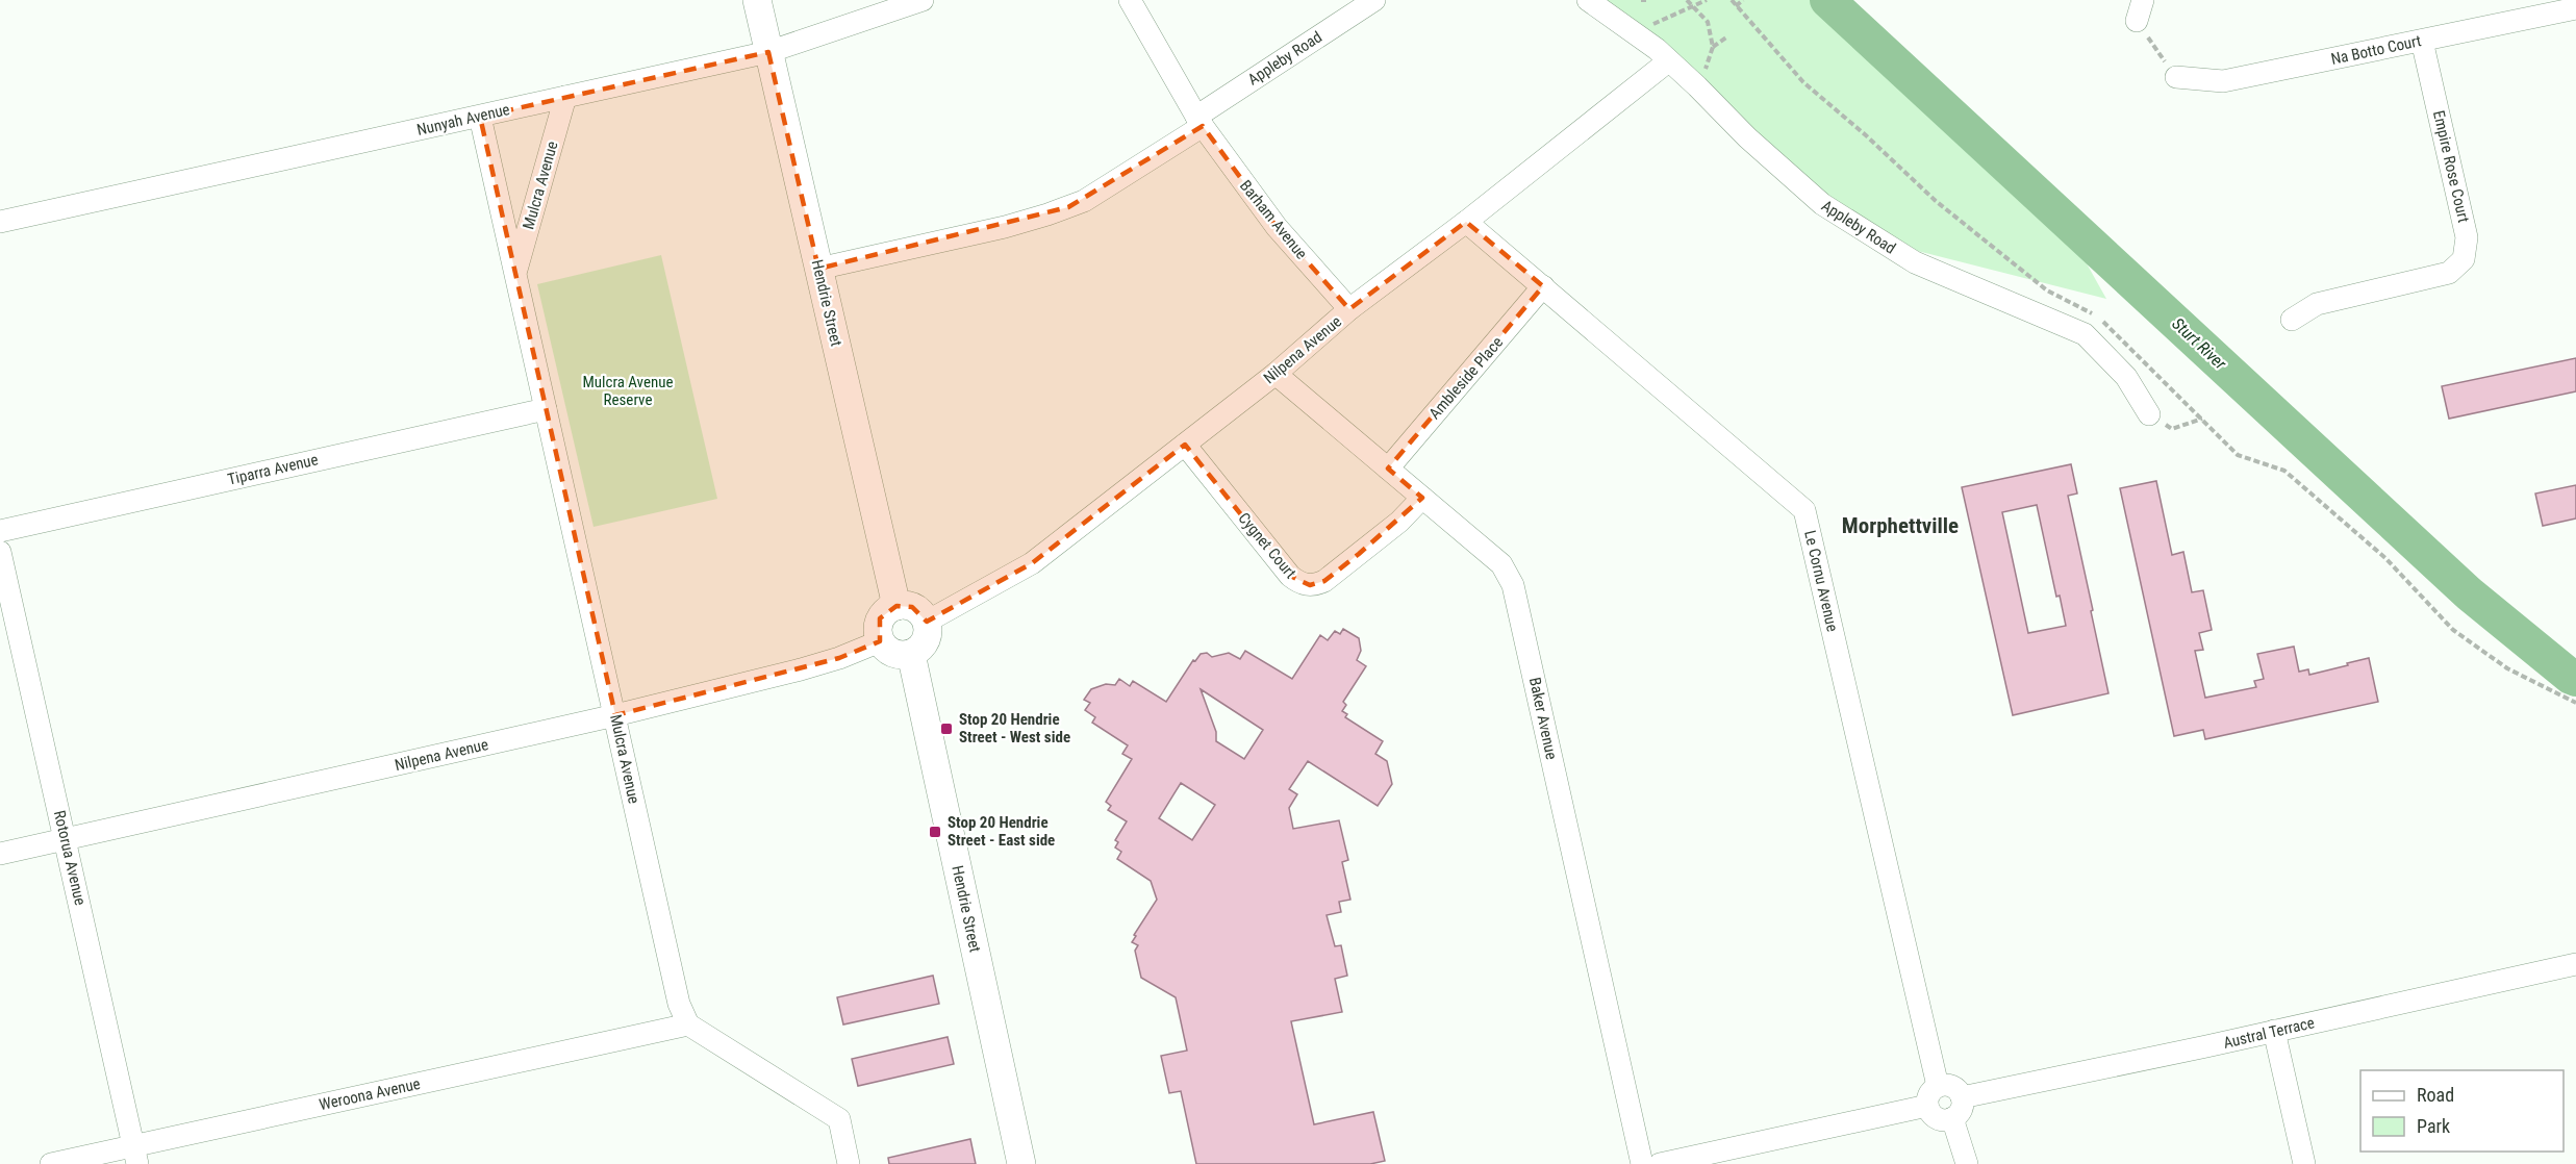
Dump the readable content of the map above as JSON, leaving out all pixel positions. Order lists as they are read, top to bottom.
{
  "streets": {
    "street": [
      "Na Botto Court",
      "Appleby Road",
      "Nunyah Avenue",
      "Empire Rose Court",
      "Mulcra Avenue",
      "Barham Avenue",
      "Hendrie Street",
      "Nilpena Avenue",
      "Ambleside Place",
      "Tiparra Avenue",
      "Cygnet Court",
      "Le Cornu Avenue",
      "Baker Avenue",
      "Rotorua Avenue",
      "Austral Terrace",
      "Weroona Avenue"
    ]
  },
  "crossings": [
    ["Na Botto Court", "Empire Rose Court"],
    ["Appleby Road", "Barham Avenue"],
    ["Appleby Road", "Nilpena Avenue"],
    ["Nunyah Avenue", "Mulcra Avenue"],
    ["Nunyah Avenue", "Hendrie Street"],
    ["Mulcra Avenue", "Nilpena Avenue"],
    ["Mulcra Avenue", "Tiparra Avenue"],
    ["Mulcra Avenue", "Weroona Avenue"],
    ["Barham Avenue", "Nilpena Avenue"],
    ["Hendrie Street", "Nilpena Avenue"],
    ["Nilpena Avenue", "Cygnet Court"],
    ["Nilpena Avenue", "Le Cornu Avenue"],
    ["Nilpena Avenue", "Baker Avenue"],
    ["Nilpena Avenue", "Rotorua Avenue"],
    ["Ambleside Place", "Le Cornu Avenue"],
    ["Ambleside Place", "Baker Avenue"],
    ["Cygnet Court", "Baker Avenue"],
    ["Le Cornu Avenue", "Austral Terrace"],
    ["Rotorua Avenue", "Weroona Avenue"]
  ],
  "districts": ["Morphettville"],
  "water": ["Sturt River"],
  "parks": ["Mulcra Avenue Reserve"],
  "places": {
    "transit": ["Stop 20 Hendrie Street - West side", "Stop 20 Hendrie Street - East side"]
  },
  "legend": ["Road", "Park"]
}
